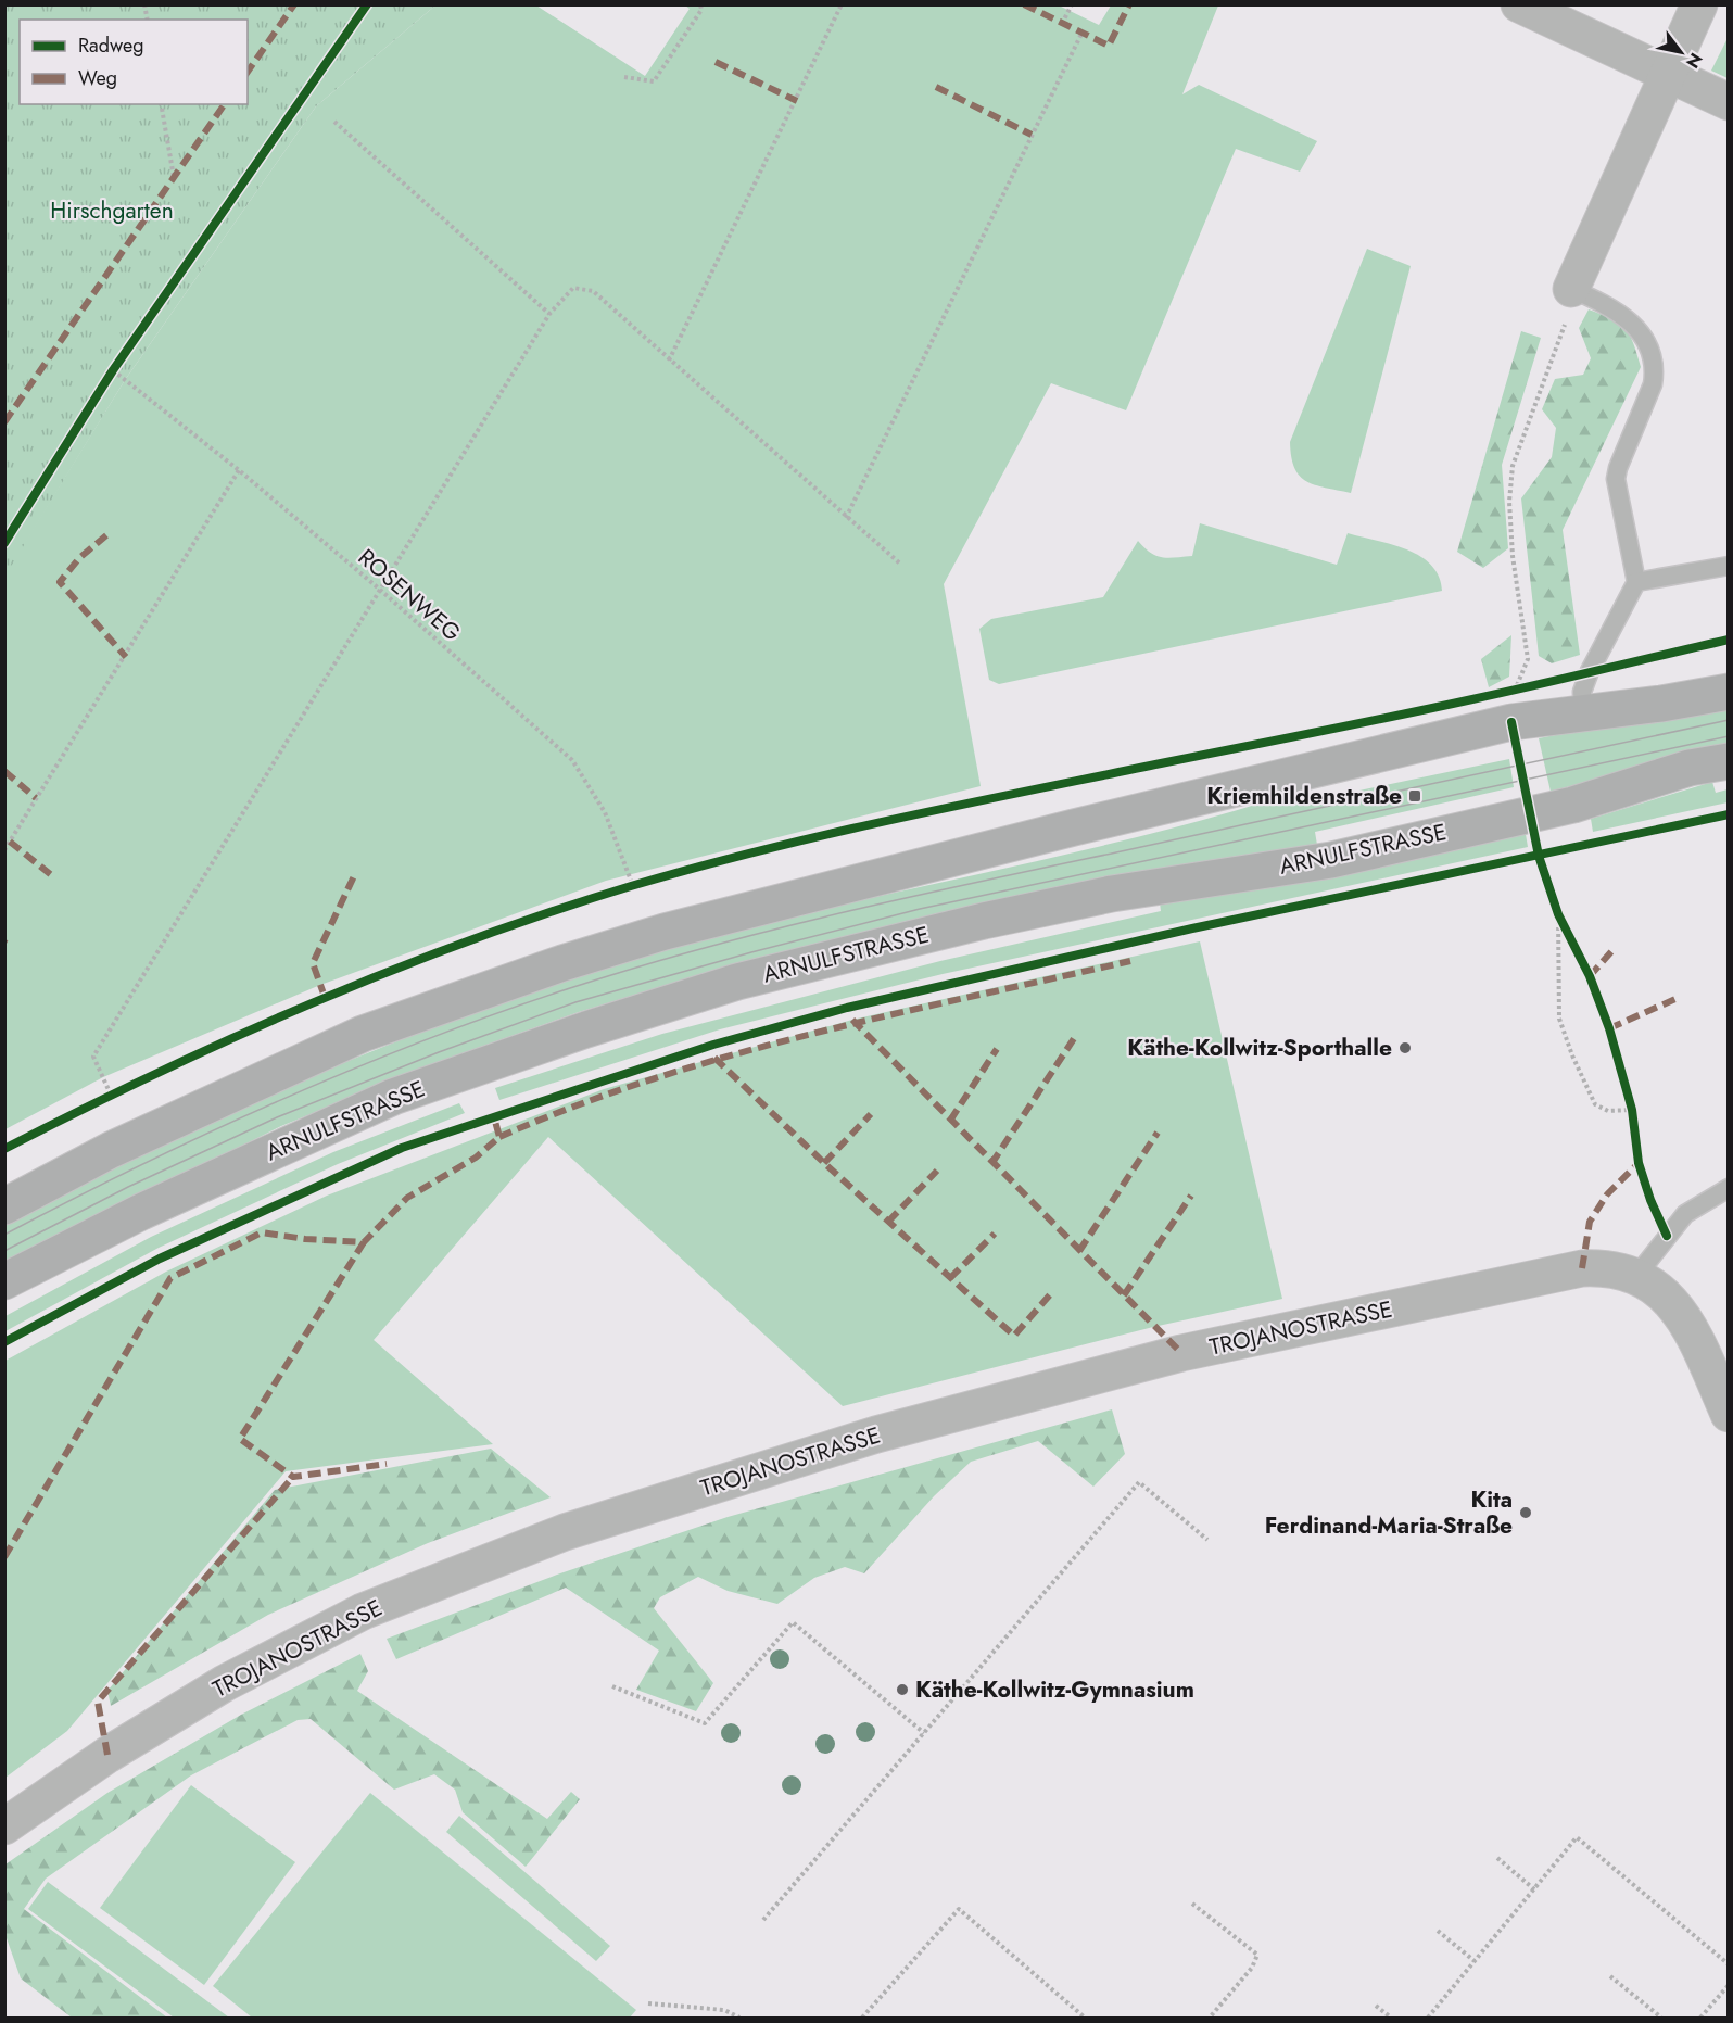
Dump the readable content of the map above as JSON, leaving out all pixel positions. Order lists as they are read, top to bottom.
{
  "streets": {
    "main road": ["ARNULFSTRASSE"],
    "street": ["TROJANOSTRASSE"],
    "path": ["ROSENWEG"]
  },
  "parks": ["Hirschgarten"],
  "places": {
    "transit": ["Kriemhildenstraße"],
    "other": ["Käthe-Kollwitz-Sporthalle", "Kita Ferdinand-Maria-Straße", "Käthe-Kollwitz-Gymnasium"]
  },
  "legend": ["Radweg", "Weg"],
  "north": "bottom right"
}
